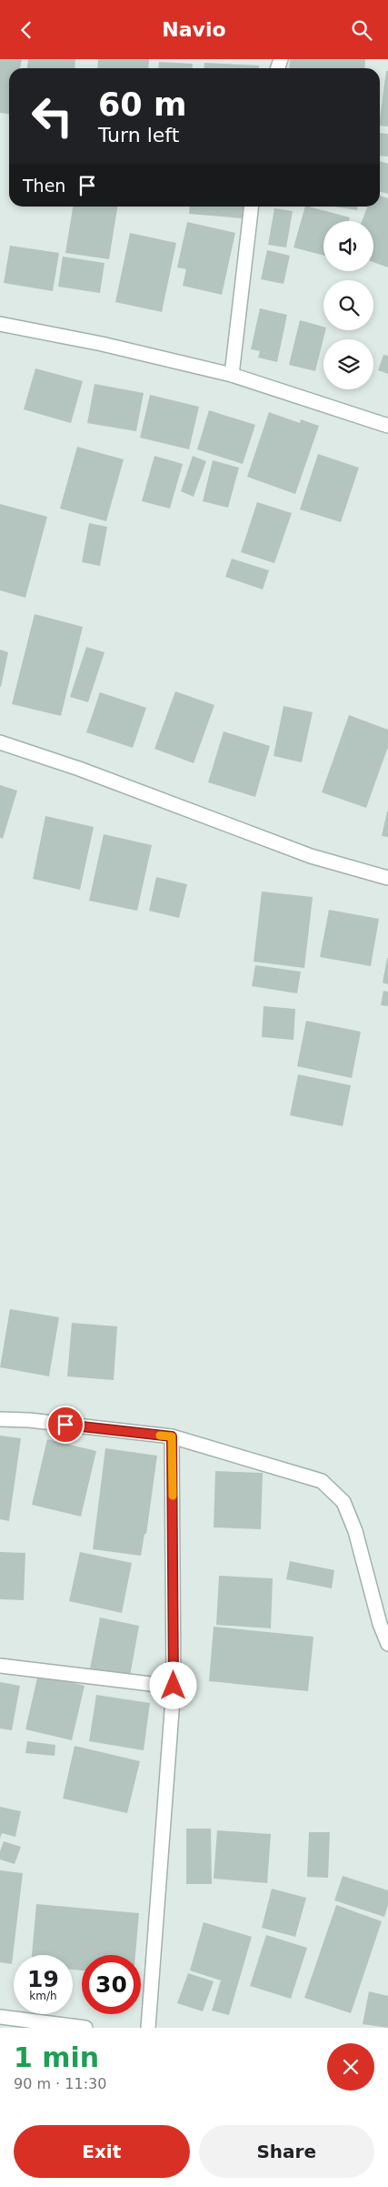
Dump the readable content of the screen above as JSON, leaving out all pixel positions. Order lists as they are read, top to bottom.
{
  "page": {
    "header": "Navio",
    "turn": ["60 m", "Turn left"],
    "then": "Then",
    "speed": "19 km/h",
    "limit": "30",
    "heading": ["1 min", "90 m · 11:30"],
    "buttons": ["Exit", "Share"]
  }
}
